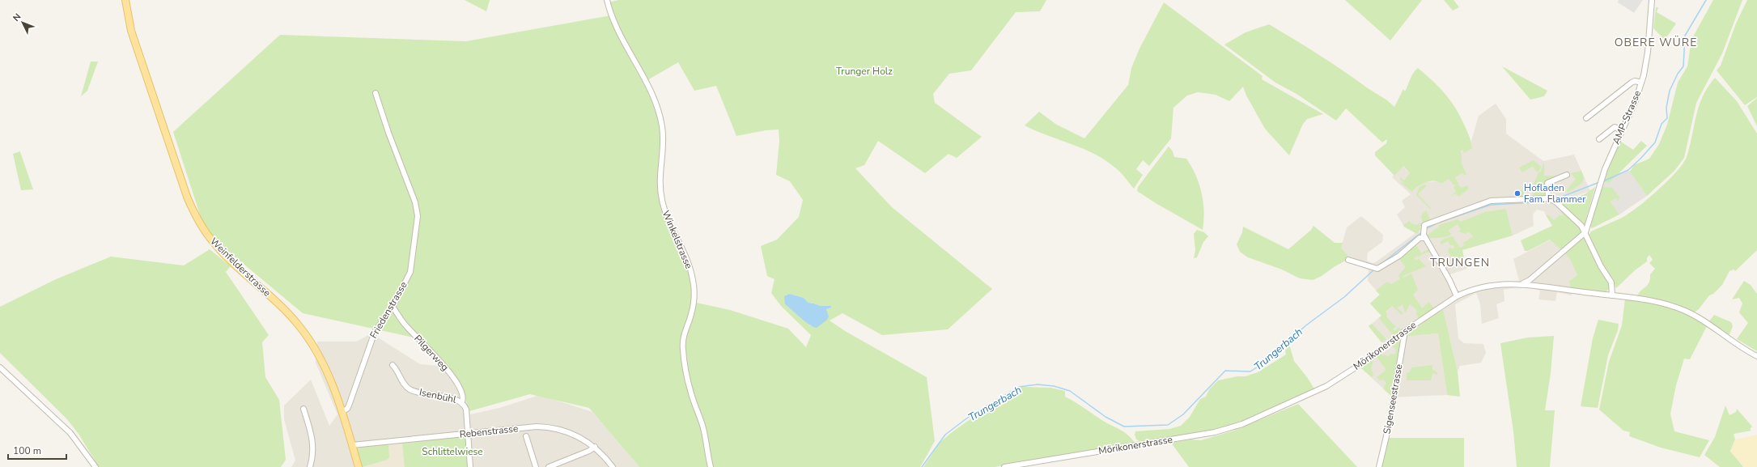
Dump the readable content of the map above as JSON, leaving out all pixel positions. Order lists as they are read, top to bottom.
{
  "streets": {
    "main road": ["Weinfelderstrasse"],
    "street": [
      "AMP-Strasse",
      "Winkelstrasse",
      "Friedenstrasse",
      "Mörikonerstrasse",
      "Pilgerweg",
      "Isenbühl",
      "Sigenseestrasse",
      "Rebenstrasse"
    ]
  },
  "crossings": [
    ["Weinfelderstrasse", "Friedenstrasse"],
    ["Weinfelderstrasse", "Rebenstrasse"],
    ["Friedenstrasse", "Pilgerweg"],
    ["Mörikonerstrasse", "Sigenseestrasse"],
    ["Pilgerweg", "Isenbühl"],
    ["Isenbühl", "Rebenstrasse"]
  ],
  "districts": ["OBERE WÜRE", "TRUNGEN"],
  "water": ["Trungerbach"],
  "parks": ["Trunger Holz", "Schlittelwiese"],
  "places": ["Hofladen Fam. Flammer"],
  "scale_bar": "100 m",
  "north": "top left"
}
